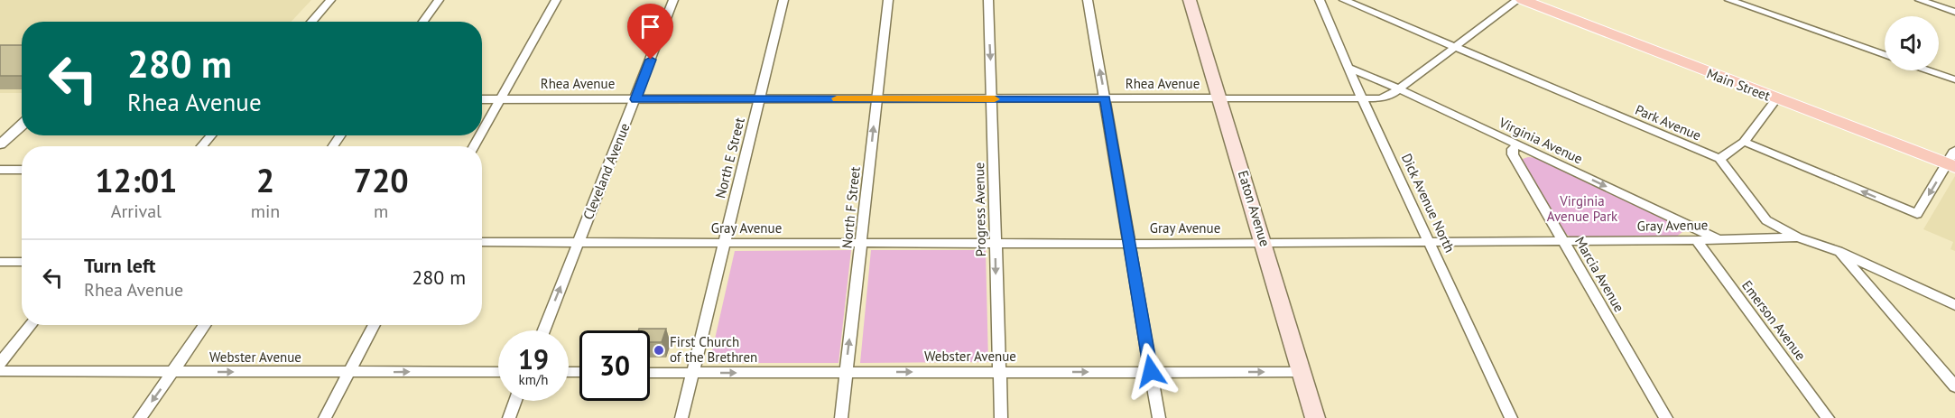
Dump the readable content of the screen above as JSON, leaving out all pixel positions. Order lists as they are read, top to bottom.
{
  "streets": {
    "main road": ["Main Street", "Eaton Avenue"],
    "street": [
      "Rhea Avenue",
      "Park Avenue",
      "Virginia Avenue",
      "North E Street",
      "Cleveland Avenue",
      "Dick Avenue North",
      "North F Street",
      "Progress Avenue",
      "Gray Avenue",
      "Marcia Avenue",
      "Emerson Avenue",
      "Webster Avenue"
    ]
  },
  "crossings": [
    ["Rhea Avenue", "Park Avenue"],
    ["Rhea Avenue", "Virginia Avenue"],
    ["Rhea Avenue", "North E Street"],
    ["Rhea Avenue", "Cleveland Avenue"],
    ["Rhea Avenue", "Dick Avenue North"],
    ["Rhea Avenue", "North F Street"],
    ["Rhea Avenue", "Eaton Avenue"],
    ["Rhea Avenue", "Progress Avenue"],
    ["Park Avenue", "Gray Avenue"],
    ["Virginia Avenue", "Dick Avenue North"],
    ["Virginia Avenue", "Gray Avenue"],
    ["Virginia Avenue", "Marcia Avenue"],
    ["North E Street", "Gray Avenue"],
    ["North E Street", "Webster Avenue"],
    ["Cleveland Avenue", "Gray Avenue"],
    ["Dick Avenue North", "Gray Avenue"],
    ["North F Street", "Gray Avenue"],
    ["North F Street", "Webster Avenue"],
    ["Eaton Avenue", "Gray Avenue"],
    ["Eaton Avenue", "Webster Avenue"],
    ["Progress Avenue", "Gray Avenue"],
    ["Progress Avenue", "Webster Avenue"],
    ["Gray Avenue", "Marcia Avenue"],
    ["Gray Avenue", "Emerson Avenue"]
  ],
  "one_way": [
    "Virginia Avenue",
    "North F Street",
    "Progress Avenue",
    "Webster Avenue"
  ],
  "parks": ["Virginia Avenue Park"],
  "places": ["First Church of the Brethren"],
  "page": {
    "turn": ["280 m", "Rhea Avenue"],
    "eta": [
      "12:01",
      "Arrival",
      "2",
      "min",
      "720",
      "m"
    ],
    "list": [
      {
        "name": "Turn left",
        "note": "Rhea Avenue",
        "value": "280 m"
      }
    ],
    "speed": "19 km/h",
    "limit": "30"
  }
}
